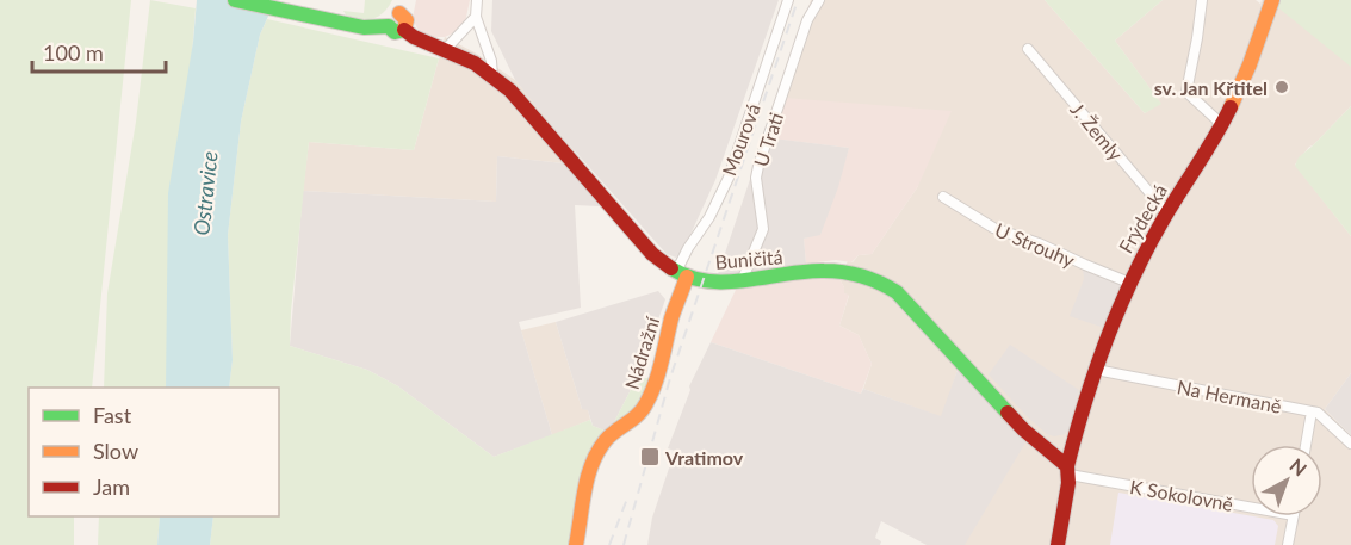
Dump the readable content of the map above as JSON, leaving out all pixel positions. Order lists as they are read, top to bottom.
{
  "streets": {
    "main road": ["Frýdecká", "Buničitá", "Nádražní"],
    "street": [
      "J. Žemly",
      "Mourová",
      "U Trati",
      "U Strouhy",
      "Na Hermaně",
      "K Sokolovně"
    ]
  },
  "crossings": [
    ["J. Žemly", "Frýdecká"],
    ["Mourová", "Buničitá"],
    ["Mourová", "Nádražní"],
    ["U Trati", "Buničitá"],
    ["Frýdecká", "U Strouhy"],
    ["Frýdecká", "Buničitá"],
    ["Frýdecká", "Na Hermaně"],
    ["Frýdecká", "K Sokolovně"],
    ["Buničitá", "Nádražní"],
    ["Buničitá", "K Sokolovně"]
  ],
  "water": ["Ostravice"],
  "places": {
    "other": ["sv. Jan Křtitel"],
    "transit": ["Vratimov"]
  },
  "legend": ["Fast", "Slow", "Jam"],
  "scale_bar": "100 m",
  "north": "top right"
}
